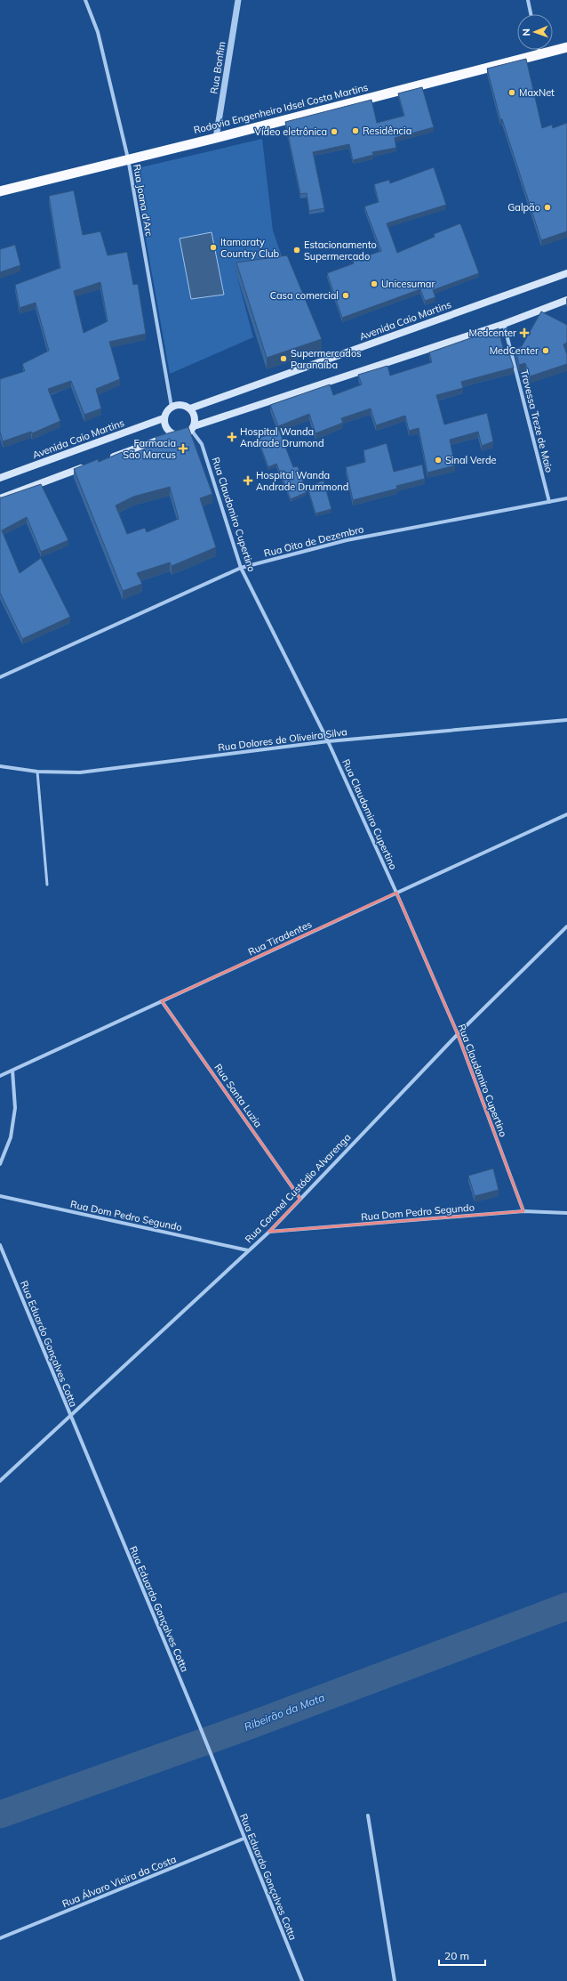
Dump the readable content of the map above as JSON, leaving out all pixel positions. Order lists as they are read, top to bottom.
{
  "streets": {
    "highway": ["Rodovia Engenheiro Idsel Costa Martins"],
    "main road": ["Avenida Caio Martins"],
    "street": [
      "Rua Bonfim",
      "Rua Joana d'Arc",
      "Travessa Treze de Maio",
      "Rua Claudomiro Cupertino",
      "Rua Oito de Dezembro",
      "Rua Dolores de Oliveira Silva",
      "Rua Tiradentes",
      "Rua Santa Luzia",
      "Rua Coronel Custódio Alvarenga",
      "Rua Dom Pedro Segundo",
      "Rua Eduardo Gonçalves Cotta",
      "Rua Álvaro Vieira da Costa"
    ]
  },
  "crossings": [
    ["Rua Bonfim", "Rodovia Engenheiro Idsel Costa Martins"],
    ["Rodovia Engenheiro Idsel Costa Martins", "Rua Joana d'Arc"],
    ["Rua Joana d'Arc", "Avenida Caio Martins"],
    ["Rua Joana d'Arc", "Rua Claudomiro Cupertino"],
    ["Avenida Caio Martins", "Rua Claudomiro Cupertino"],
    ["Travessa Treze de Maio", "Rua Oito de Dezembro"],
    ["Rua Claudomiro Cupertino", "Rua Oito de Dezembro"],
    ["Rua Claudomiro Cupertino", "Rua Dolores de Oliveira Silva"],
    ["Rua Claudomiro Cupertino", "Rua Tiradentes"],
    ["Rua Claudomiro Cupertino", "Rua Coronel Custódio Alvarenga"],
    ["Rua Claudomiro Cupertino", "Rua Dom Pedro Segundo"],
    ["Rua Tiradentes", "Rua Santa Luzia"],
    ["Rua Santa Luzia", "Rua Coronel Custódio Alvarenga"],
    ["Rua Coronel Custódio Alvarenga", "Rua Dom Pedro Segundo"],
    ["Rua Coronel Custódio Alvarenga", "Rua Eduardo Gonçalves Cotta"],
    ["Rua Eduardo Gonçalves Cotta", "Rua Álvaro Vieira da Costa"]
  ],
  "water": ["Ribeirão da Mata"],
  "places": {
    "other": [
      "MaxNet",
      "Residência",
      "Vídeo eletrônica",
      "Galpão",
      "Itamaraty Country Club",
      "Estacionamento Supermercado",
      "Unicesumar",
      "Casa comercial",
      "MedCenter",
      "Supermercados Paranaíba",
      "Sinal Verde"
    ],
    "health": [
      "Medcenter",
      "Hospital Wanda Andrade Drumond",
      "Farmacia São Marcus",
      "Hospital Wanda Andrade Drummond"
    ]
  },
  "scale_bar": "20 m",
  "north": "left"
}
